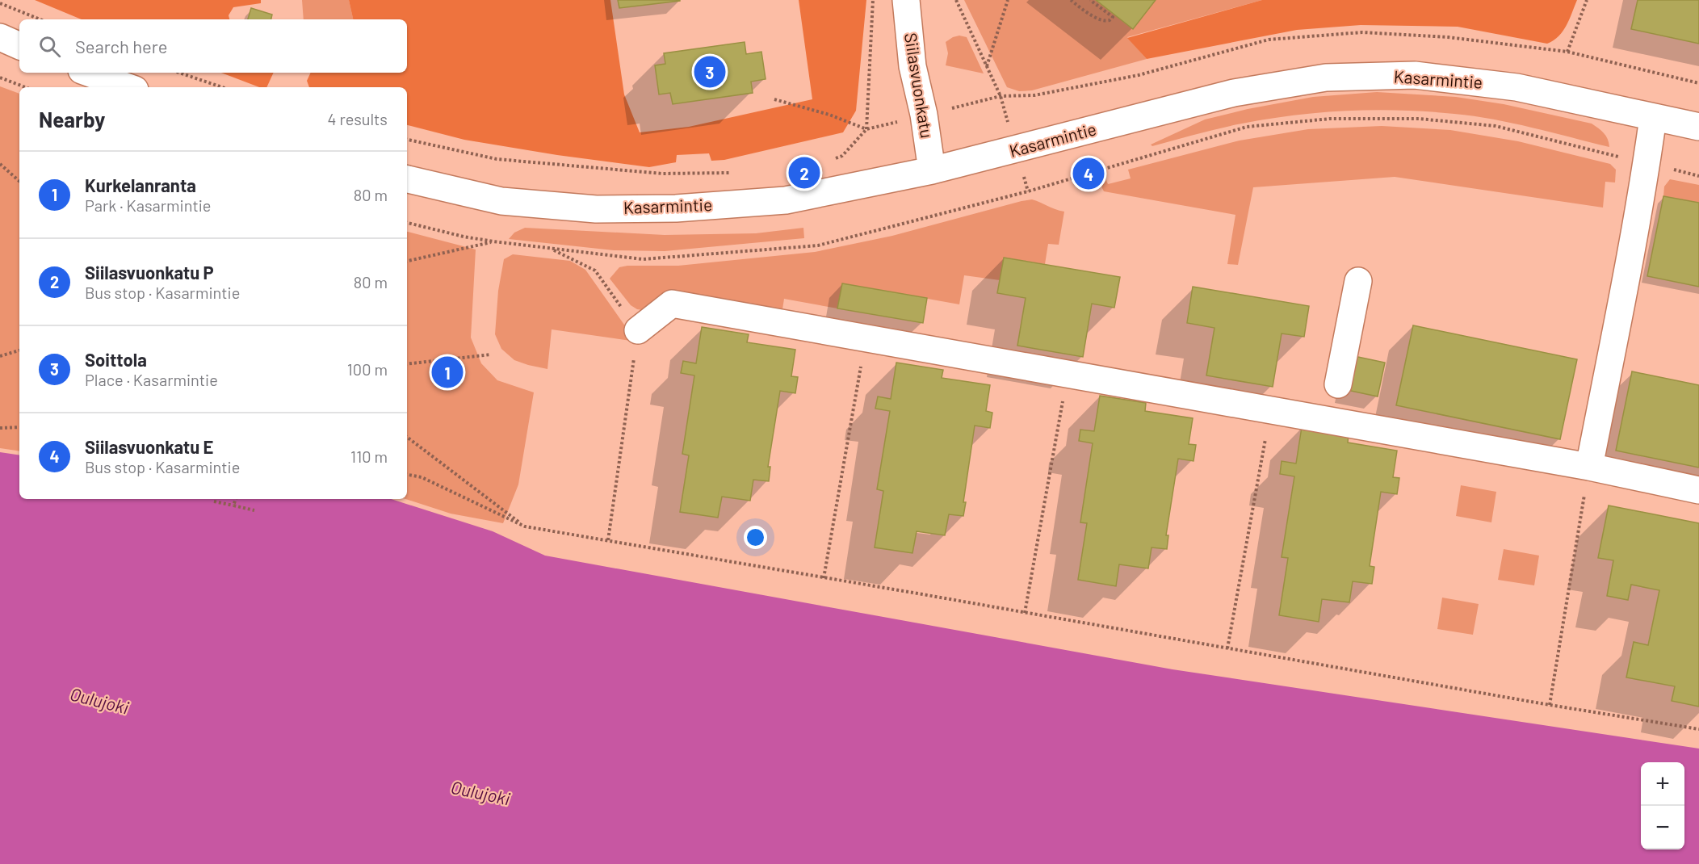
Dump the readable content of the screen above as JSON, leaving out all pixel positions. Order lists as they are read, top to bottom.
{
  "streets": {
    "street": ["Kasarmintie", "Siilasvuonkatu"]
  },
  "crossings": [
    ["Kasarmintie", "Siilasvuonkatu"]
  ],
  "water": ["Oulujoki"],
  "page": {
    "search": "Search here",
    "pins": [
      "3",
      "2",
      "4",
      "1"
    ],
    "heading": ["Nearby", "4 results"],
    "list": [
      {
        "mark": "1",
        "name": "Kurkelanranta",
        "note": "Park · Kasarmintie",
        "value": "80 m"
      },
      {
        "mark": "2",
        "name": "Siilasvuonkatu P",
        "note": "Bus stop · Kasarmintie",
        "value": "80 m"
      },
      {
        "mark": "3",
        "name": "Soittola",
        "note": "Place · Kasarmintie",
        "value": "100 m"
      },
      {
        "mark": "4",
        "name": "Siilasvuonkatu E",
        "note": "Bus stop · Kasarmintie",
        "value": "110 m"
      }
    ],
    "map_buttons": ["+", "−"]
  }
}
